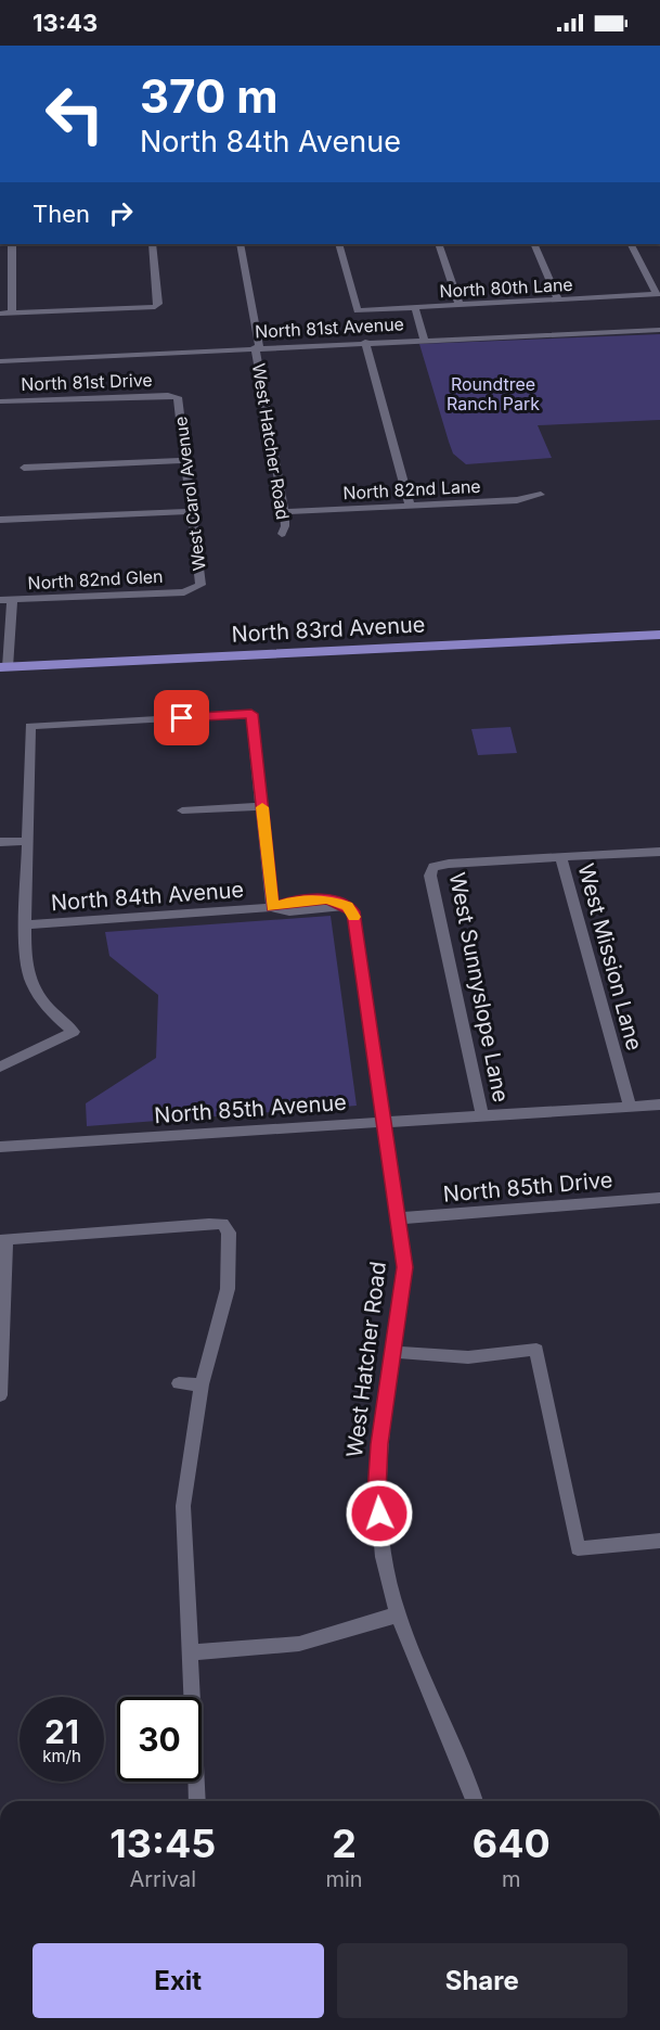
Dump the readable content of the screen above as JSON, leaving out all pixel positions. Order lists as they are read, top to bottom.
{
  "streets": {
    "main road": ["North 83rd Avenue"],
    "street": [
      "North 80th Lane",
      "North 81st Avenue",
      "North 81st Drive",
      "West Hatcher Road",
      "North 82nd Lane",
      "West Carol Avenue",
      "North 82nd Glen",
      "North 84th Avenue",
      "West Mission Lane",
      "West Sunnyslope Lane",
      "North 85th Avenue",
      "North 85th Drive"
    ]
  },
  "crossings": [
    ["North 81st Avenue", "West Hatcher Road"],
    ["North 81st Drive", "West Carol Avenue"],
    ["West Hatcher Road", "North 82nd Lane"],
    ["West Hatcher Road", "North 84th Avenue"],
    ["West Hatcher Road", "North 85th Avenue"],
    ["West Hatcher Road", "North 85th Drive"],
    ["West Carol Avenue", "North 82nd Glen"],
    ["West Mission Lane", "West Sunnyslope Lane"],
    ["West Mission Lane", "North 85th Avenue"],
    ["West Sunnyslope Lane", "North 85th Avenue"]
  ],
  "parks": ["Roundtree Ranch Park"],
  "page": {
    "status": "13:43",
    "turn": ["370 m", "North 84th Avenue"],
    "then": "Then",
    "speed": "21 km/h",
    "limit": "30",
    "eta": [
      "13:45",
      "Arrival",
      "2",
      "min",
      "640",
      "m"
    ],
    "buttons": ["Exit", "Share"]
  }
}
